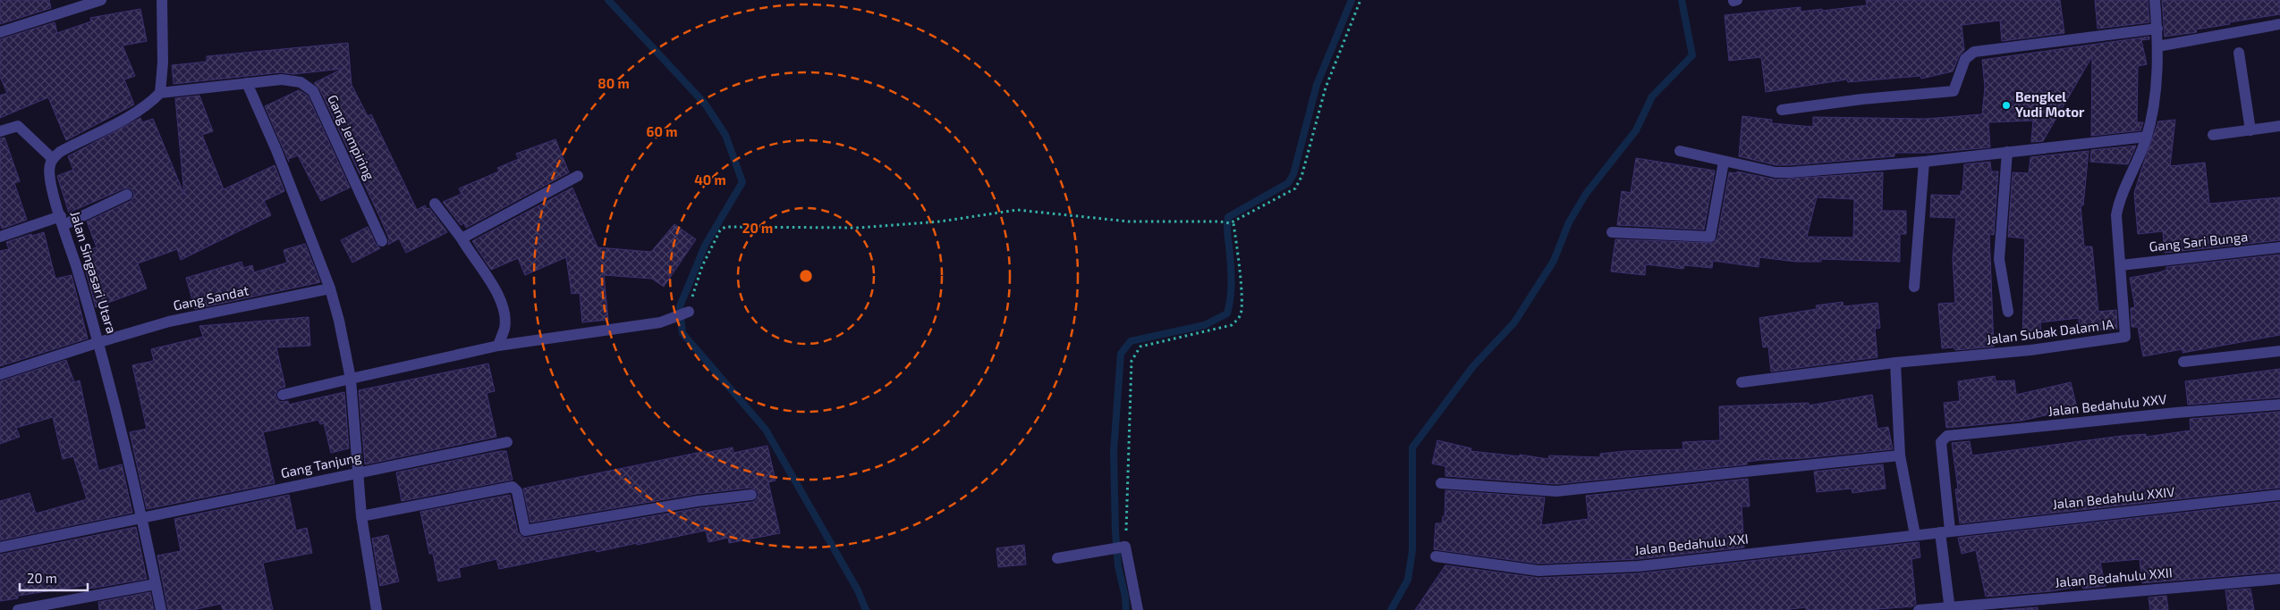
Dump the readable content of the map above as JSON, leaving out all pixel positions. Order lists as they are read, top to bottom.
{
  "streets": {
    "street": [
      "Gang Jempiring",
      "Gang Sari Bunga",
      "Jalan Singasari Utara",
      "Gang Sandat",
      "Jalan Subak Dalam IA",
      "Jalan Bedahulu XXV",
      "Gang Tanjung",
      "Jalan Bedahulu XXIV",
      "Jalan Bedahulu XXI",
      "Jalan Bedahulu XXII"
    ]
  },
  "crossings": [
    ["Gang Sari Bunga", "Jalan Subak Dalam IA"],
    ["Jalan Singasari Utara", "Gang Sandat"],
    ["Jalan Singasari Utara", "Gang Tanjung"],
    ["Jalan Bedahulu XXV", "Jalan Bedahulu XXIV"],
    ["Jalan Bedahulu XXV", "Jalan Bedahulu XXI"],
    ["Jalan Bedahulu XXIV", "Jalan Bedahulu XXI"]
  ],
  "places": ["Bengkel Yudi Motor"],
  "scale_bar": "20 m",
  "rings": [
    "80 m",
    "60 m",
    "40 m",
    "20 m"
  ]
}
